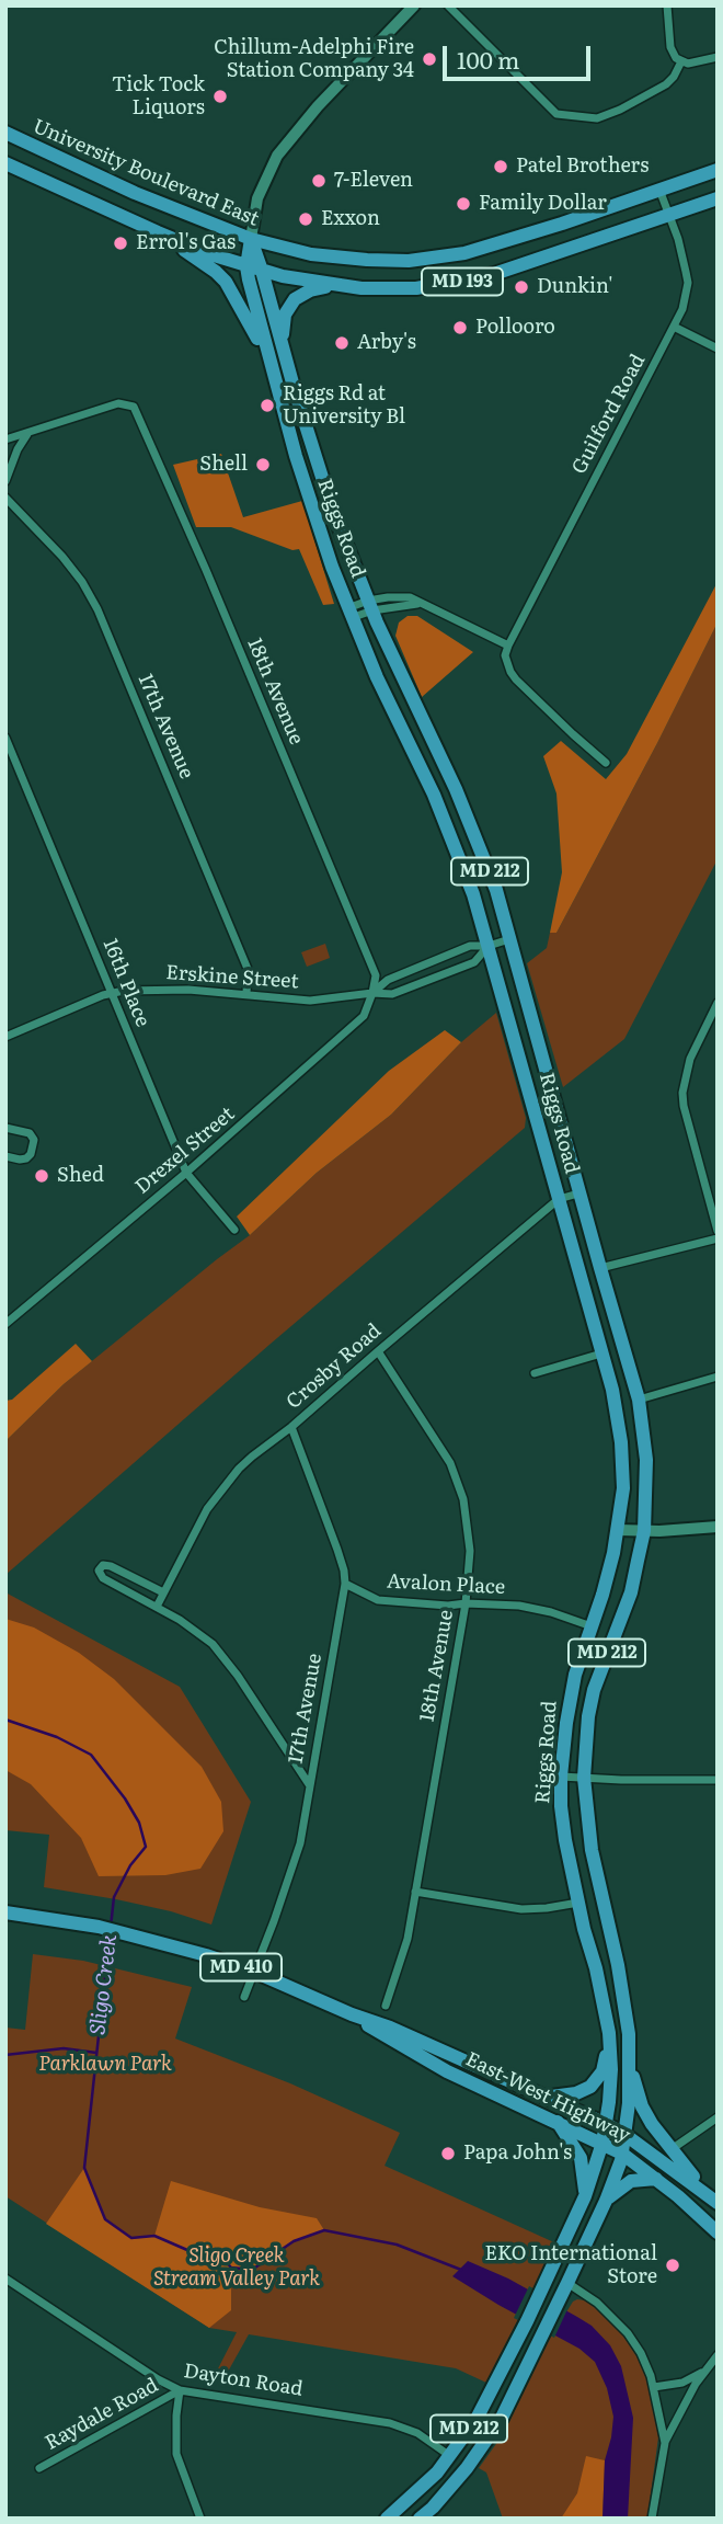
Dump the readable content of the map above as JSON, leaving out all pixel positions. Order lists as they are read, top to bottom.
{
  "streets": {
    "main road": [
      "University Boulevard East",
      "MD 193",
      "Riggs Road",
      "MD 212",
      "MD 410",
      "East-West Highway"
    ],
    "street": [
      "Guilford Road",
      "18th Avenue",
      "17th Avenue",
      "Erskine Street",
      "16th Place",
      "Drexel Street",
      "Crosby Road",
      "Avalon Place",
      "Dayton Road",
      "Raydale Road"
    ]
  },
  "crossings": [
    ["University Boulevard East", "Guilford Road"],
    ["University Boulevard East", "Riggs Road"],
    ["MD 193", "Guilford Road"],
    ["MD 193", "Riggs Road"],
    ["Riggs Road", "Drexel Street"],
    ["Riggs Road", "Crosby Road"],
    ["Riggs Road", "Avalon Place"],
    ["Riggs Road", "East-West Highway"],
    ["Riggs Road", "Dayton Road"],
    ["18th Avenue", "Erskine Street"],
    ["18th Avenue", "Drexel Street"],
    ["18th Avenue", "Crosby Road"],
    ["18th Avenue", "Avalon Place"],
    ["17th Avenue", "Erskine Street"],
    ["17th Avenue", "Crosby Road"],
    ["17th Avenue", "Avalon Place"],
    ["17th Avenue", "East-West Highway"],
    ["Erskine Street", "16th Place"],
    ["Erskine Street", "Drexel Street"],
    ["16th Place", "Drexel Street"],
    ["Dayton Road", "Raydale Road"]
  ],
  "water": ["Sligo Creek"],
  "parks": ["Parklawn Park", "Sligo Creek Stream Valley Park"],
  "places": [
    "Chillum-Adelphi Fire Station Company 34",
    "Tick Tock Liquors",
    "Patel Brothers",
    "7-Eleven",
    "Family Dollar",
    "Exxon",
    "Errol's Gas",
    "Dunkin'",
    "Pollooro",
    "Arby's",
    "Riggs Rd at University Bl",
    "Shell",
    "Shed",
    "Papa John's",
    "EKO International Store"
  ],
  "scale_bar": "100 m"
}
